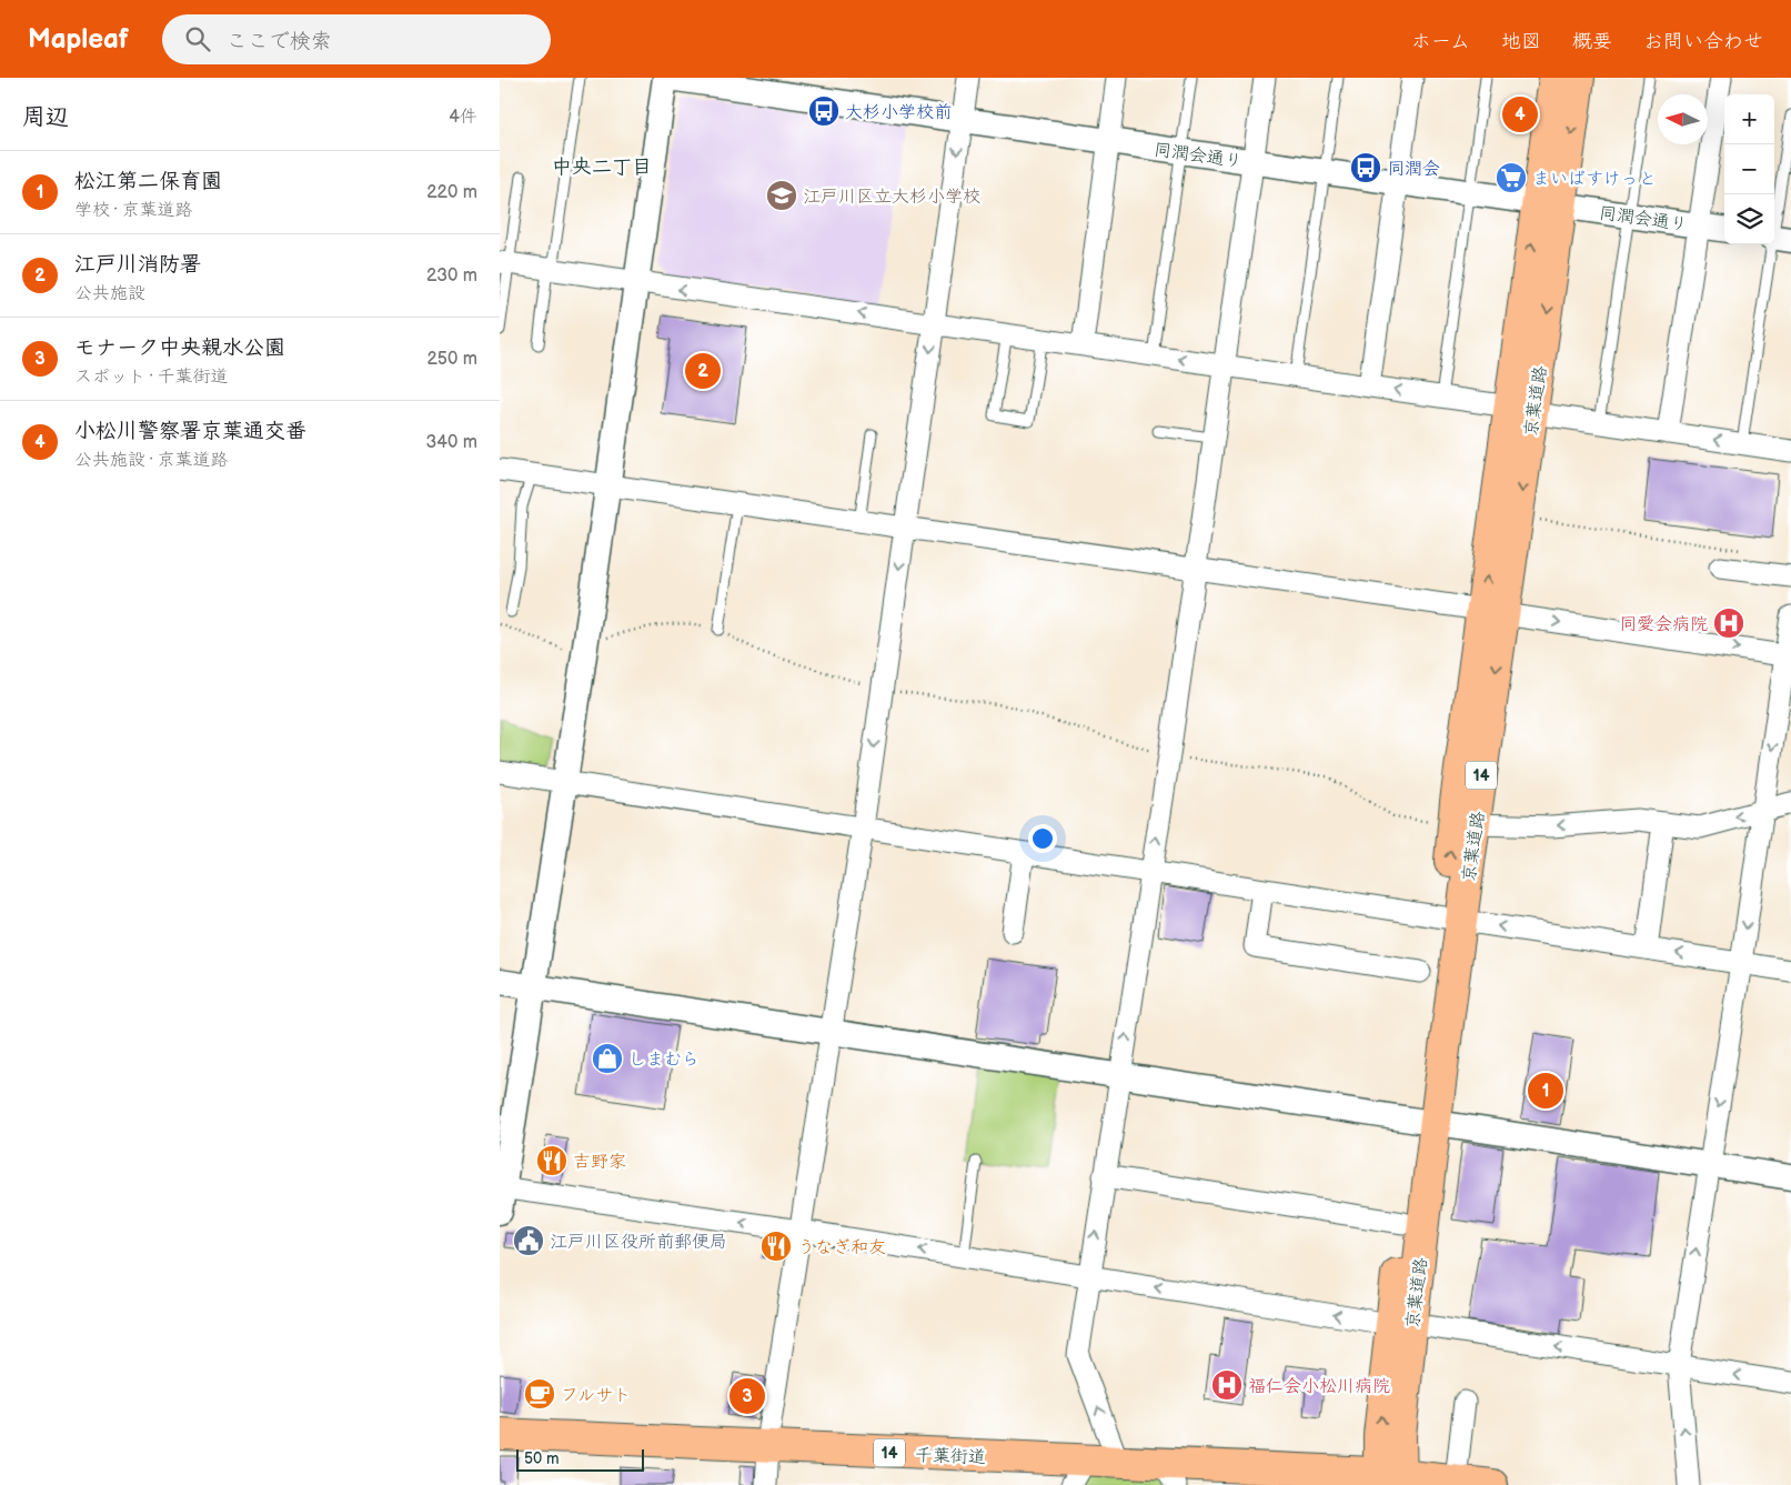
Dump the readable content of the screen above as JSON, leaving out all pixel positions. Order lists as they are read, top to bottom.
{
  "streets": {
    "main road": ["京葉道路", "14", "千葉街道"],
    "street": ["同潤会通り"]
  },
  "crossings": [
    ["同潤会通り", "京葉道路"],
    ["京葉道路", "千葉街道"]
  ],
  "districts": ["中央二丁目"],
  "places": {
    "bus stop": ["大杉小学校前", "同潤会"],
    "supermarket": ["まいばすけっと"],
    "school or university": ["江戸川区立大杉小学校"],
    "hospital": ["同愛会病院", "福仁会小松川病院"],
    "shop": ["しまむら"],
    "restaurant": ["吉野家", "うなぎ和友"],
    "public building": ["江戸川区役所前郵便局"],
    "cafe": ["フルサト"]
  },
  "scale_bar": "50 m",
  "north": "left",
  "page": {
    "header": "Mapleaf",
    "search": "ここで検索",
    "nav": [
      "ホーム",
      "地図",
      "概要",
      "お問い合わせ"
    ],
    "heading": ["周辺", "4件"],
    "map_buttons": ["+", "−"],
    "pins": [
      "4",
      "2",
      "1",
      "3"
    ],
    "list": [
      {
        "mark": "1",
        "name": "松江第二保育園",
        "note": "学校 · 京葉道路",
        "value": "220 m"
      },
      {
        "mark": "2",
        "name": "江戸川消防署",
        "note": "公共施設",
        "value": "230 m"
      },
      {
        "mark": "3",
        "name": "モナーク中央親水公園",
        "note": "スポット · 千葉街道",
        "value": "250 m"
      },
      {
        "mark": "4",
        "name": "小松川警察署京葉通交番",
        "note": "公共施設 · 京葉道路",
        "value": "340 m"
      }
    ],
    "scale": "50 m"
  }
}
